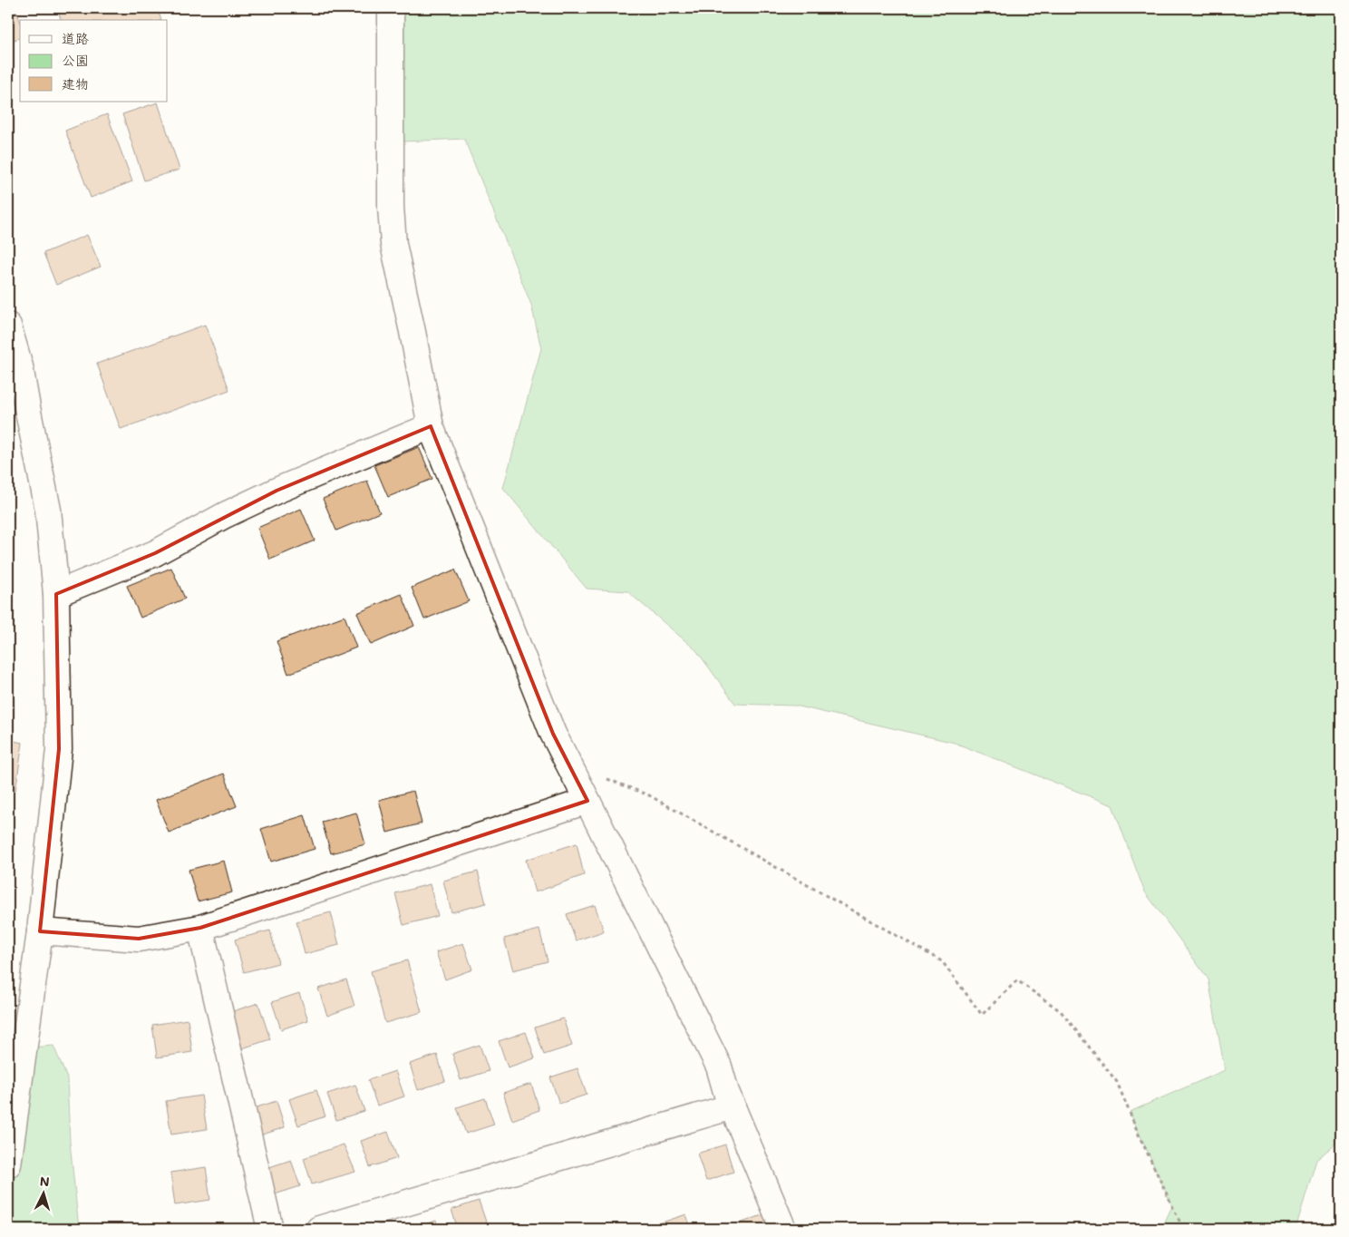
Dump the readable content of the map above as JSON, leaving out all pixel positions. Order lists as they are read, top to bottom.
{
  "legend": ["道路", "公園", "建物"],
  "north": "top"
}
